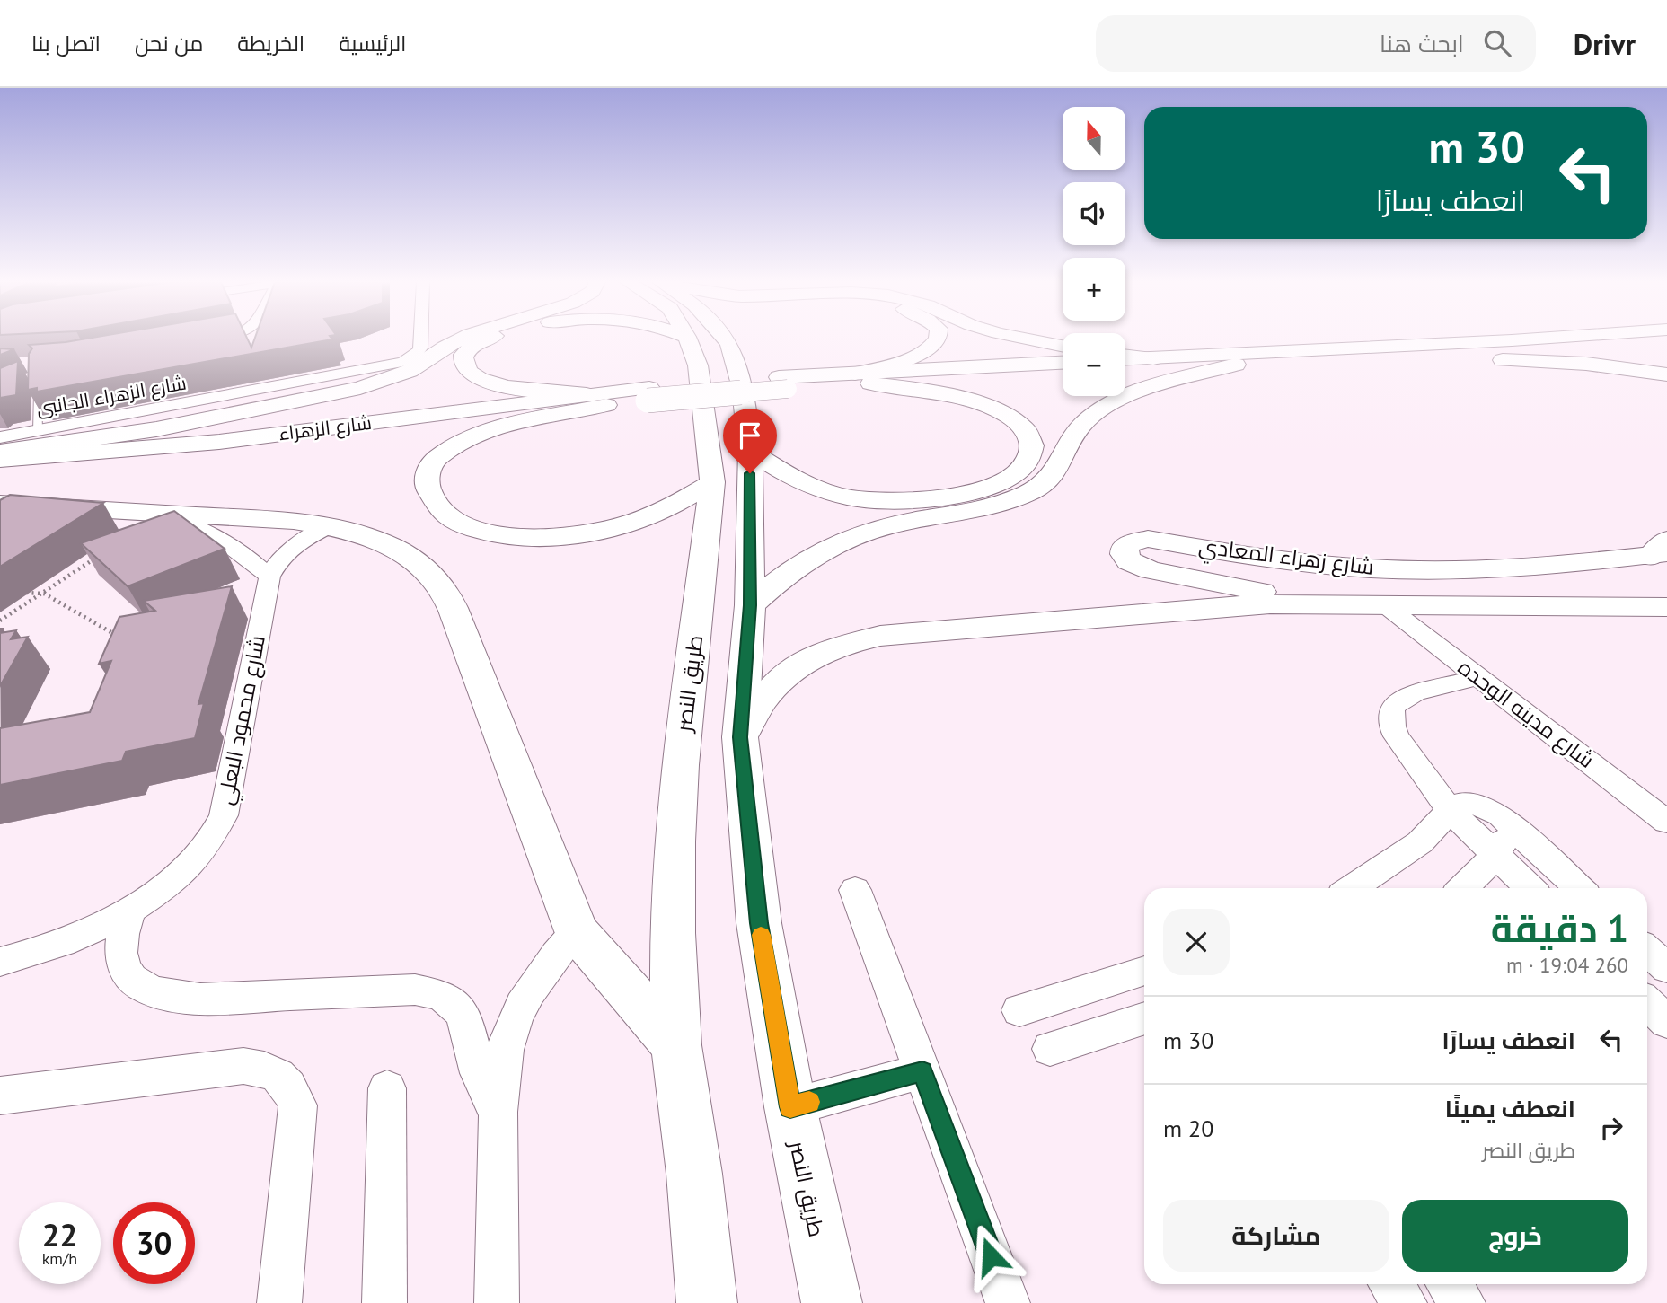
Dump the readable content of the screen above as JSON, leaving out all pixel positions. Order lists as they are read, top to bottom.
{
  "streets": {
    "main road": ["شارع الزهراء", "شارع زهراء المعادي", "طريق النصر"],
    "street": ["شارع الزهراء الجانبى", "شارع مدينه الوحده", "شارع محمود البعلي"]
  },
  "crossings": [
    ["شارع زهراء المعادي", "طريق النصر"],
    ["شارع زهراء المعادي", "شارع مدينه الوحده"]
  ],
  "north": "top",
  "page": {
    "header": "Drivr",
    "search": "ابحث هنا",
    "nav": [
      "الرئيسية",
      "الخريطة",
      "من نحن",
      "اتصل بنا"
    ],
    "map_buttons": ["+", "−"],
    "turn": ["30 m", "انعطف يسارًا"],
    "heading": ["1 دقيقة", "260 m · 19:04"],
    "list": [
      {
        "name": "انعطف يسارًا",
        "value": "30 m"
      },
      {
        "name": "انعطف يمينًا",
        "note": "طريق النصر",
        "value": "20 m"
      }
    ],
    "buttons": ["خروج", "مشاركة"],
    "speed": "22 km/h",
    "limit": "30"
  }
}
